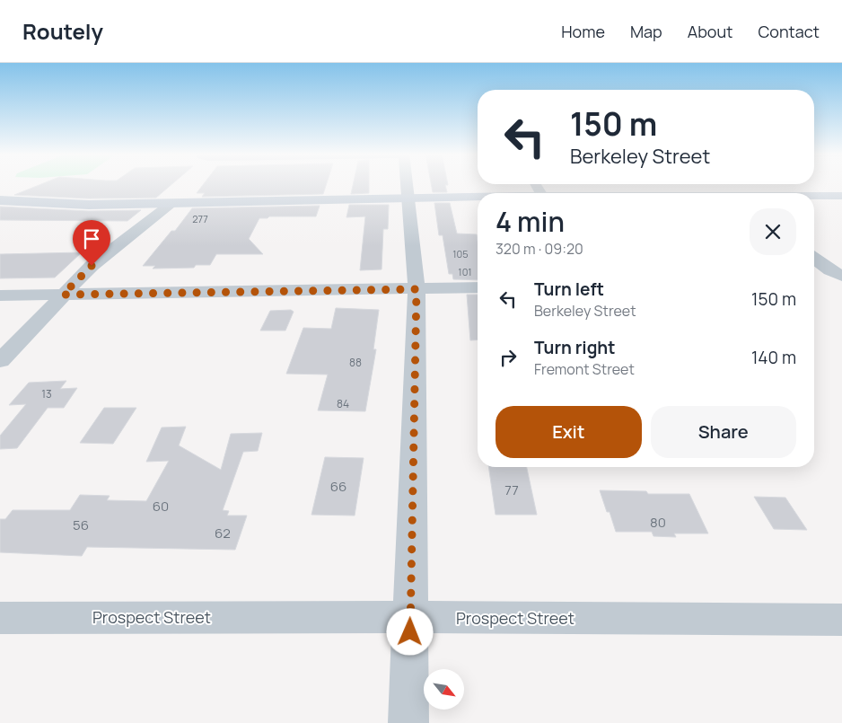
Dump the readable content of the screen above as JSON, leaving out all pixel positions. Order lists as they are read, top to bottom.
{
  "streets": {
    "street": ["Prospect Street"]
  },
  "house_numbers": [
    "277",
    "105",
    "101",
    "88",
    "13",
    "84",
    "66",
    "77",
    "60",
    "80",
    "56",
    "62"
  ],
  "north": "bottom right",
  "page": {
    "header": "Routely",
    "nav": [
      "Home",
      "Map",
      "About",
      "Contact"
    ],
    "turn": ["150 m", "Berkeley Street"],
    "heading": ["4 min", "320 m · 09:20"],
    "list": [
      {
        "name": "Turn left",
        "note": "Berkeley Street",
        "value": "150 m"
      },
      {
        "name": "Turn right",
        "note": "Fremont Street",
        "value": "140 m"
      }
    ],
    "buttons": ["Exit", "Share"]
  }
}
